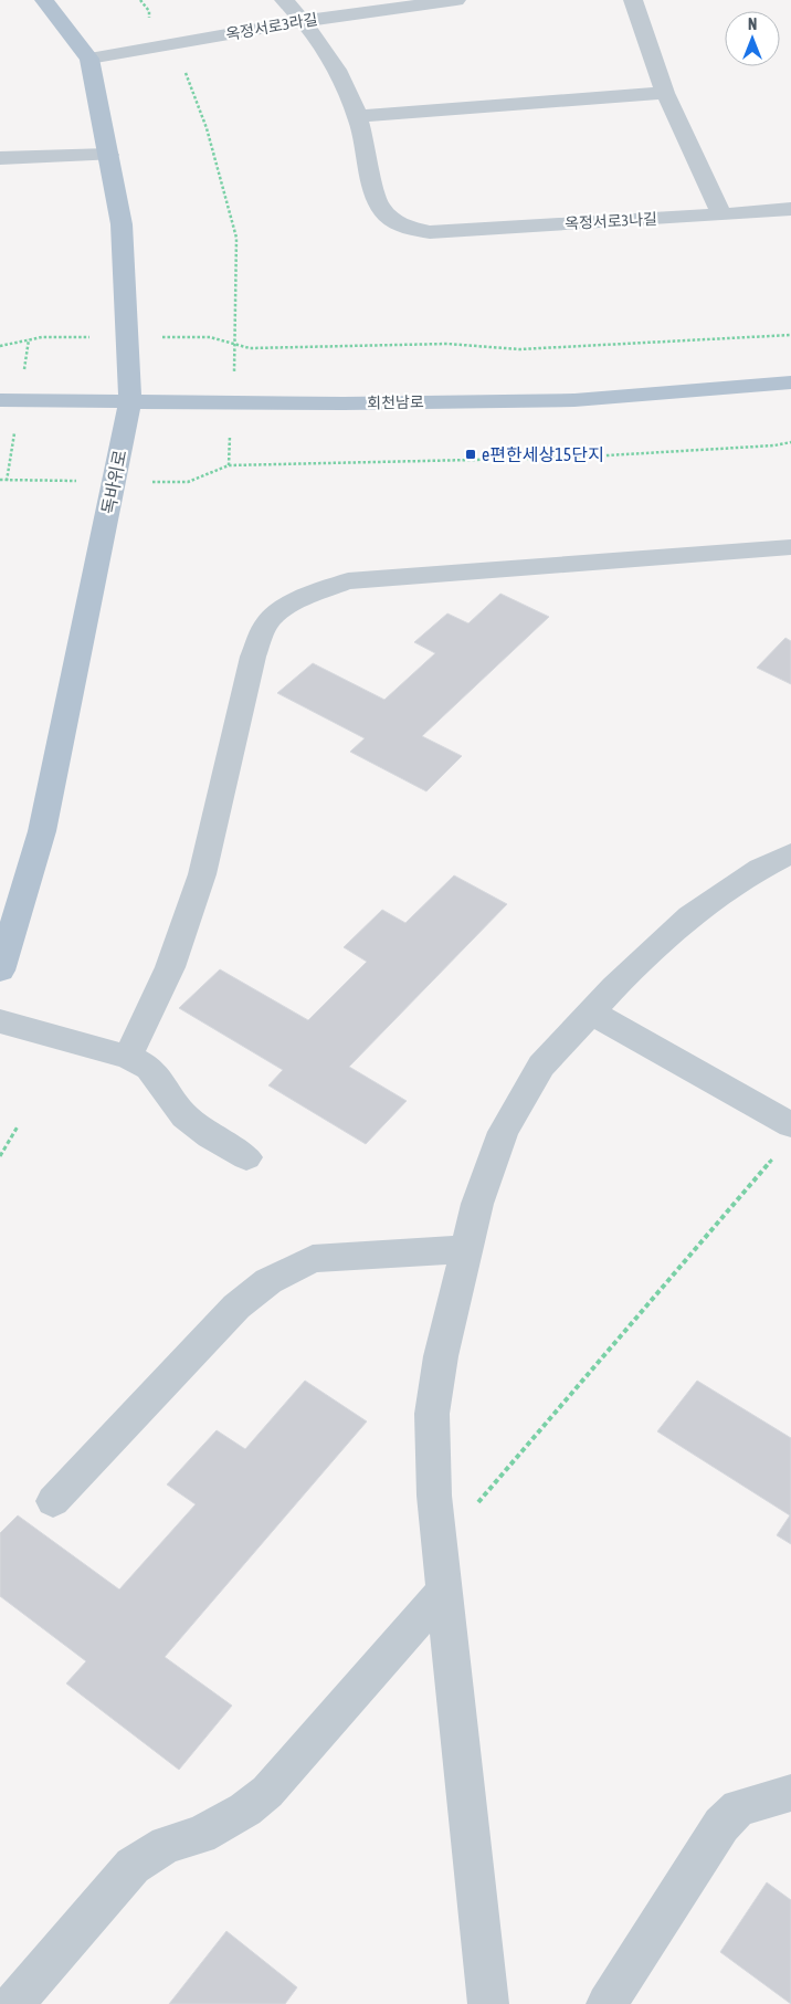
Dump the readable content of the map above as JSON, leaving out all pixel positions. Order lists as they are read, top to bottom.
{
  "streets": {
    "main road": ["회천남로", "독바위로"],
    "street": ["옥정서로3라길", "옥정서로3나길"]
  },
  "crossings": [
    ["옥정서로3라길", "독바위로"],
    ["회천남로", "독바위로"]
  ],
  "places": {
    "transit": ["e편한세상15단지"]
  },
  "north": "top"
}
